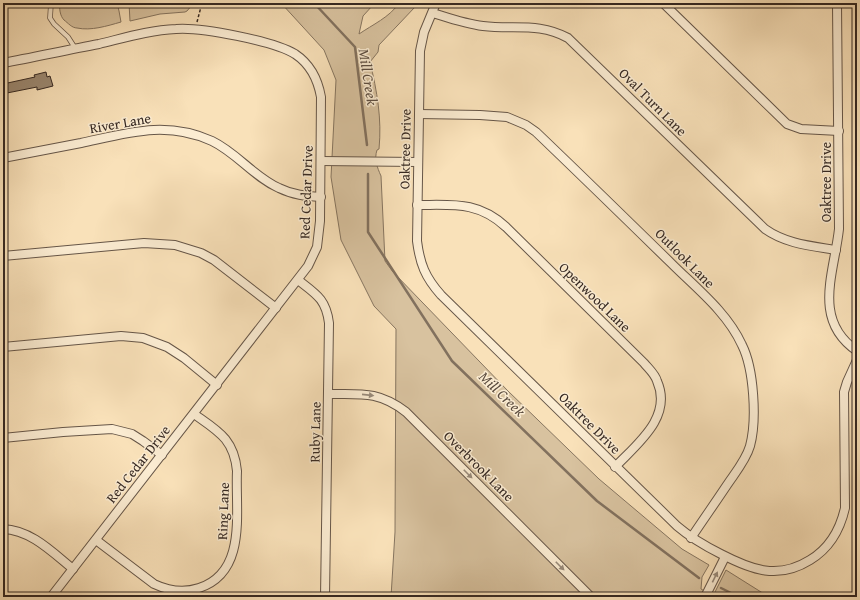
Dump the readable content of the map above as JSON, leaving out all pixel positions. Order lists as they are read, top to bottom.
{
  "streets": {
    "street": [
      "Oval Turn Lane",
      "River Lane",
      "Oaktree Drive",
      "Red Cedar Drive",
      "Outlook Lane",
      "Openwood Lane",
      "Ruby Lane",
      "Overbrook Lane",
      "Ring Lane"
    ]
  },
  "crossings": [
    ["Oval Turn Lane", "Oaktree Drive"],
    ["River Lane", "Red Cedar Drive"],
    ["Oaktree Drive", "Outlook Lane"],
    ["Oaktree Drive", "Openwood Lane"],
    ["Red Cedar Drive", "Ruby Lane"],
    ["Red Cedar Drive", "Ring Lane"],
    ["Ruby Lane", "Overbrook Lane"]
  ],
  "one_way": ["Overbrook Lane"],
  "water": ["Mill Creek"]
}
